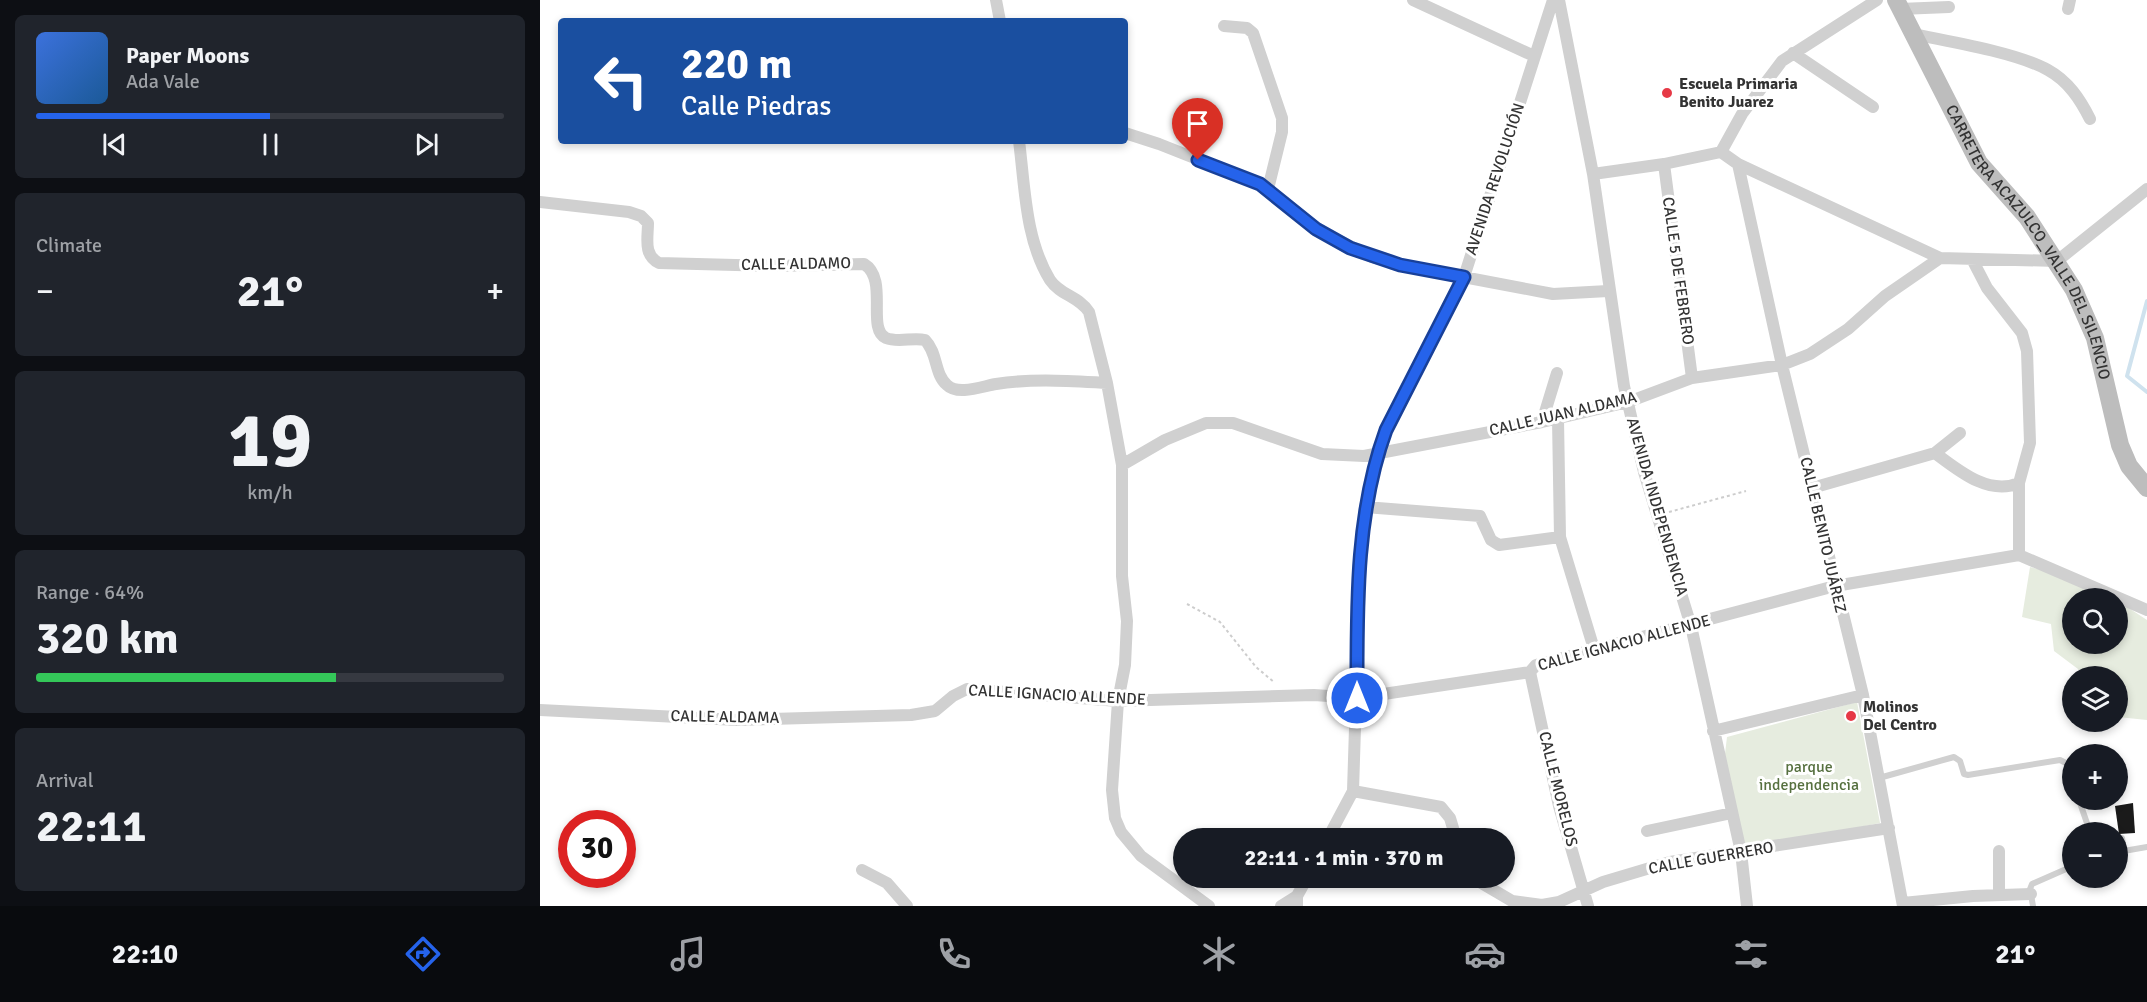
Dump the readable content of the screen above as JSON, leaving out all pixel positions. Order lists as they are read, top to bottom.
{
  "streets": {
    "main road": ["CARRETERA ACAZULCO_VALLE DEL SILENCIO"],
    "street": [
      "AVENIDA REVOLUCIÓN",
      "CALLE ALDAMO",
      "CALLE 5 DE FEBRERO",
      "CALLE JUAN ALDAMA",
      "AVENIDA INDEPENDENCIA",
      "CALLE BENITO JUÁREZ",
      "CALLE IGNACIO ALLENDE",
      "CALLE ALDAMA",
      "CALLE MORELOS",
      "CALLE GUERRERO"
    ]
  },
  "crossings": [
    ["AVENIDA REVOLUCIÓN", "CALLE JUAN ALDAMA"],
    ["AVENIDA REVOLUCIÓN", "CALLE IGNACIO ALLENDE"],
    ["CALLE 5 DE FEBRERO", "CALLE JUAN ALDAMA"],
    ["CALLE JUAN ALDAMA", "AVENIDA INDEPENDENCIA"],
    ["CALLE JUAN ALDAMA", "CALLE BENITO JUÁREZ"],
    ["AVENIDA INDEPENDENCIA", "CALLE IGNACIO ALLENDE"],
    ["AVENIDA INDEPENDENCIA", "CALLE GUERRERO"],
    ["CALLE BENITO JUÁREZ", "CALLE IGNACIO ALLENDE"],
    ["CALLE BENITO JUÁREZ", "CALLE GUERRERO"],
    ["CALLE IGNACIO ALLENDE", "CALLE ALDAMA"],
    ["CALLE IGNACIO ALLENDE", "CALLE MORELOS"],
    ["CALLE MORELOS", "CALLE GUERRERO"]
  ],
  "parks": ["parque independencia"],
  "places": ["Escuela Primaria Benito Juarez", "Molinos Del Centro"],
  "page": {
    "turn": ["220 m", "Calle Piedras"],
    "song": ["Paper Moons", "Ada Vale"],
    "tile": [
      "Climate",
      ["19", "km/h"],
      ["Range · 64%", "320 km"],
      ["Arrival", "22:11"]
    ],
    "heat": ["−", "21°", "+"],
    "map_buttons": ["+", "−"],
    "limit": "30",
    "trip": "22:11 · 1 min · 370 m",
    "tabs": ["22:10", "21°"]
  }
}
